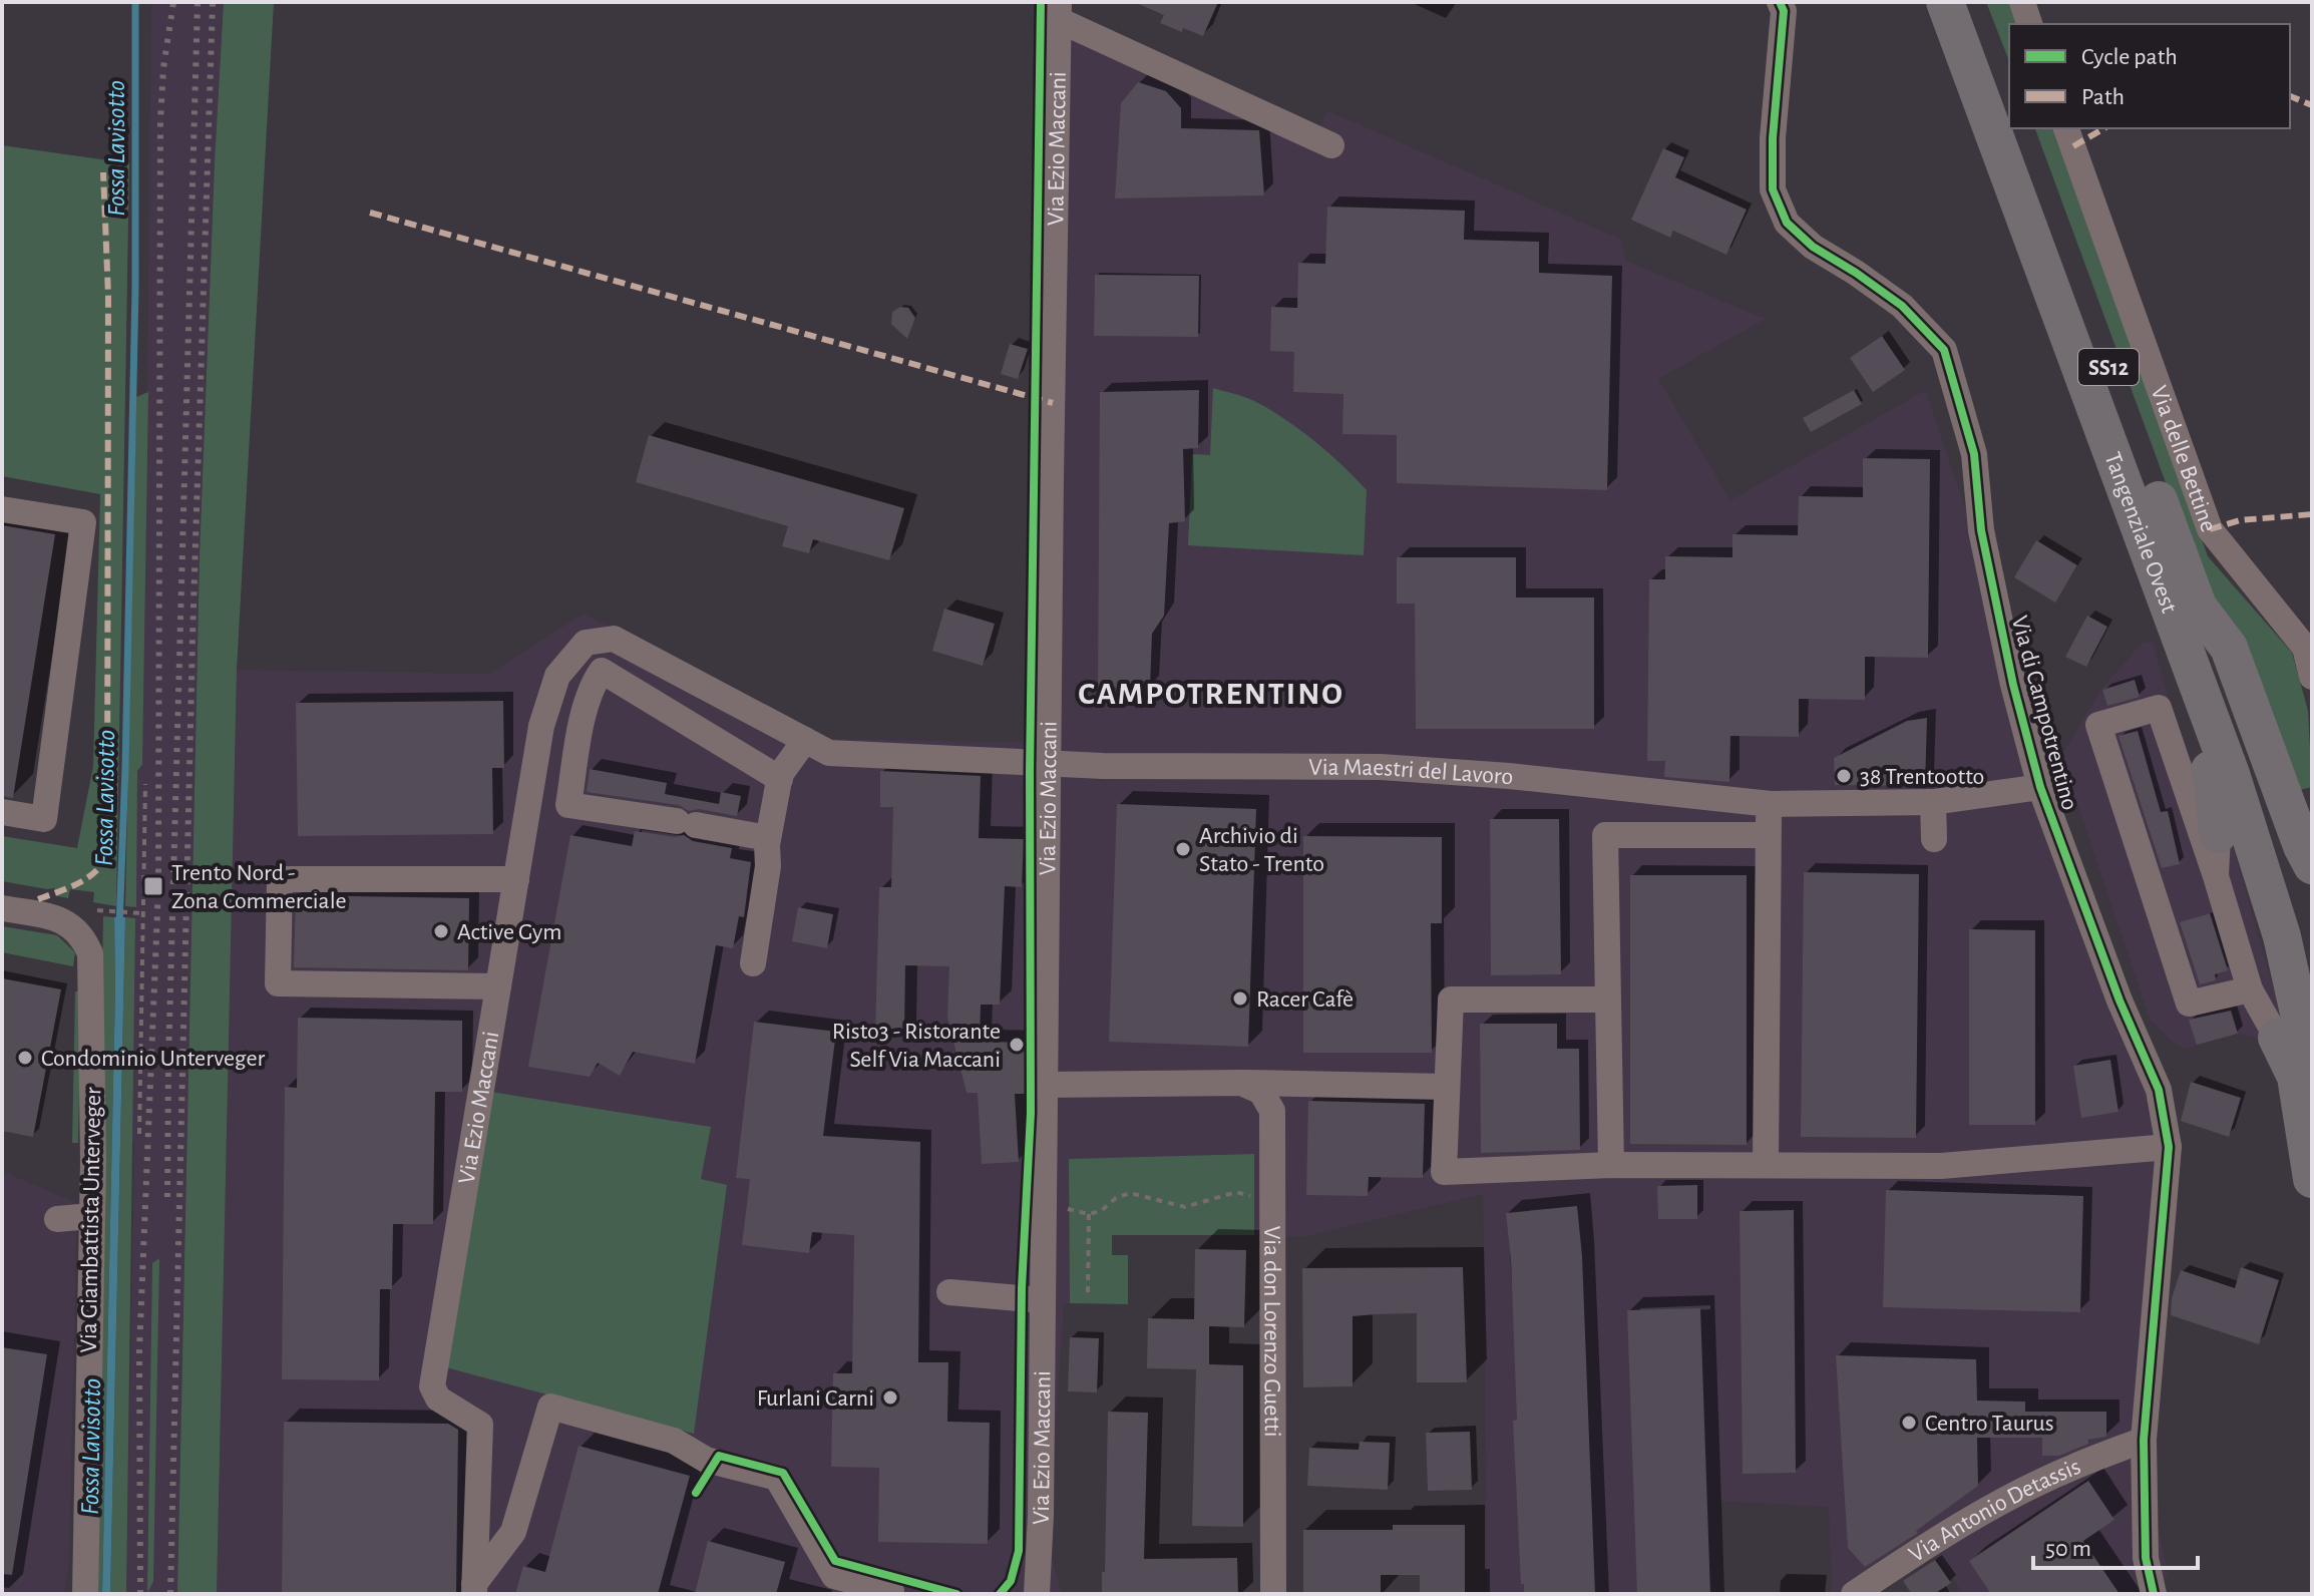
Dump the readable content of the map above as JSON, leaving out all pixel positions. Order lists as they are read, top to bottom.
{
  "streets": {
    "highway": ["SS12", "Tangenziale Ovest"],
    "street": [
      "Via Ezio Maccani",
      "Via delle Bettine",
      "Via di Campotrentino",
      "Via Maestri del Lavoro",
      "Via Giambattista Unterveger",
      "Via don Lorenzo Guetti",
      "Via Antonio Detassis"
    ]
  },
  "crossings": [
    ["Via Ezio Maccani", "Via Maestri del Lavoro"],
    ["Via di Campotrentino", "Via Maestri del Lavoro"],
    ["Via di Campotrentino", "Via Antonio Detassis"]
  ],
  "districts": ["CAMPOTRENTINO"],
  "water": ["Fossa Lavisotto"],
  "places": {
    "other": [
      "38 Trentootto",
      "Archivio di Stato - Trento",
      "Active Gym",
      "Racer Cafè",
      "Risto3 - Ristorante Self Via Maccani",
      "Condominio Unterveger",
      "Furlani Carni",
      "Centro Taurus"
    ],
    "transit": ["Trento Nord - Zona Commerciale"]
  },
  "legend": ["Cycle path", "Path"],
  "scale_bar": "50 m"
}
